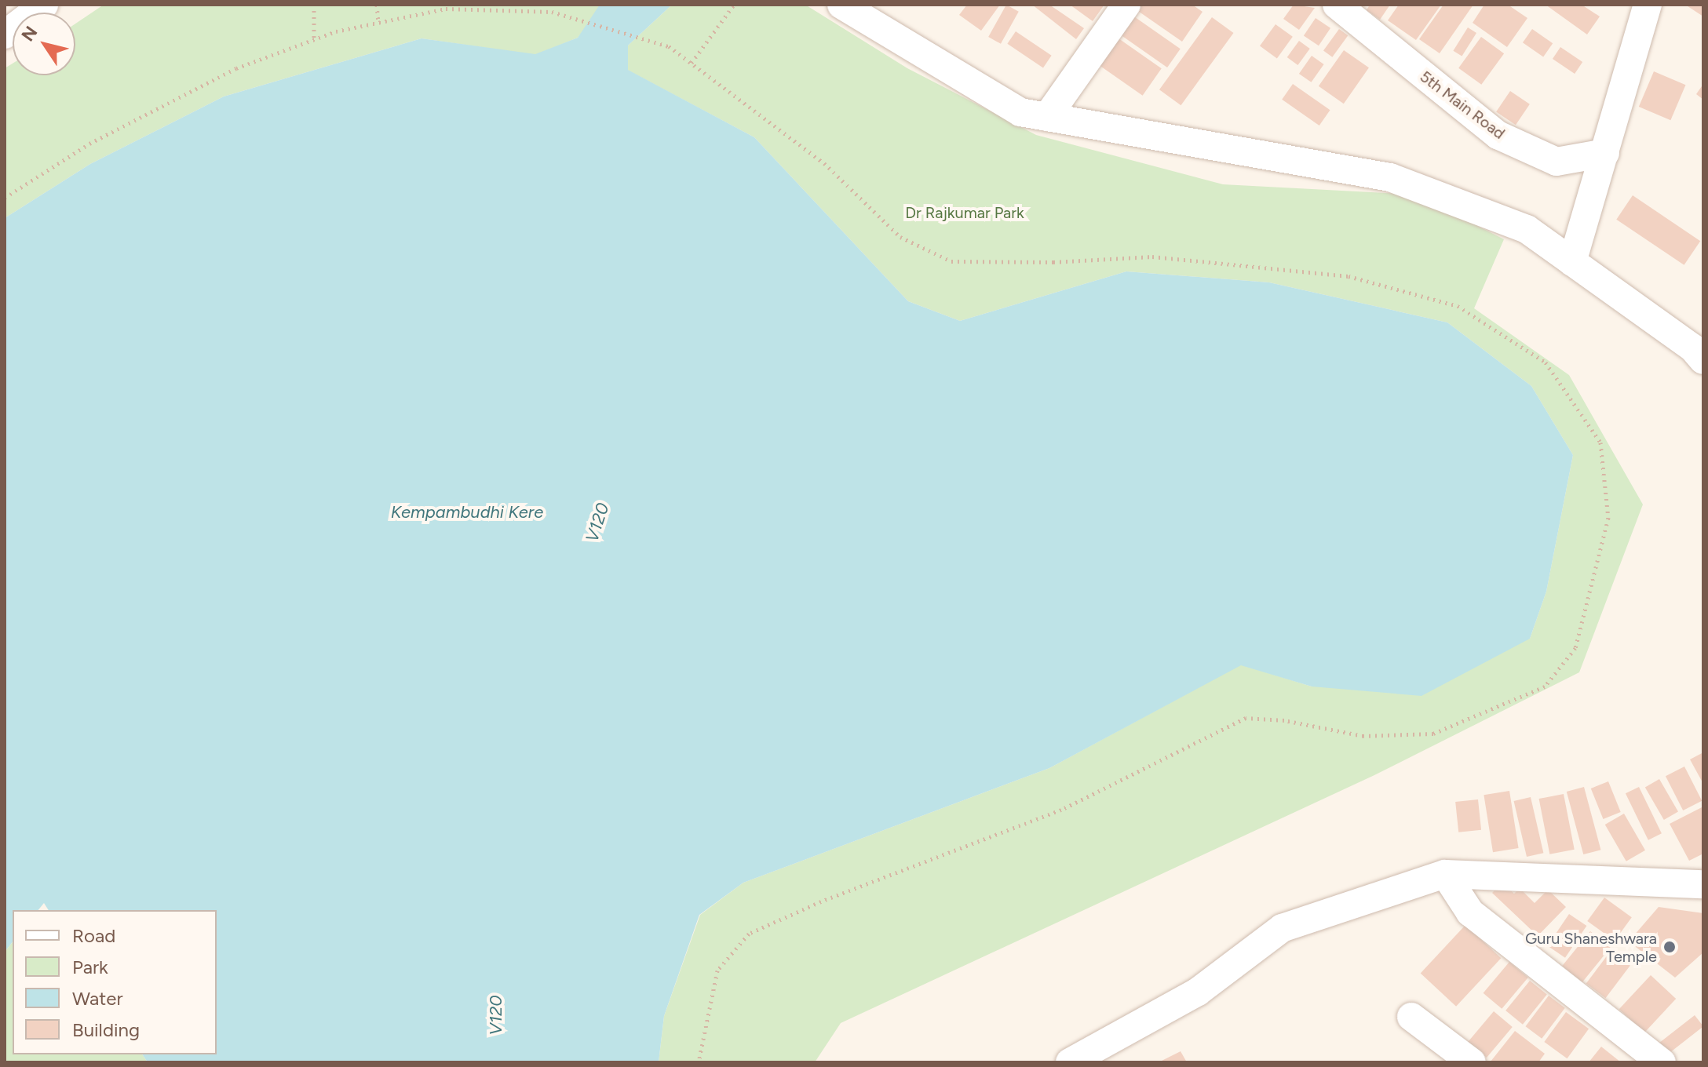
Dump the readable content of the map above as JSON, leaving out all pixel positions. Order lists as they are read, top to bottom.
{
  "streets": {
    "street": ["5th Main Road"]
  },
  "water": ["Kempambudhi Kere", "V120"],
  "parks": ["Dr Rajkumar Park"],
  "places": ["Guru Shaneshwara Temple"],
  "legend": [
    "Road",
    "Park",
    "Water",
    "Building"
  ],
  "north": "top left"
}
